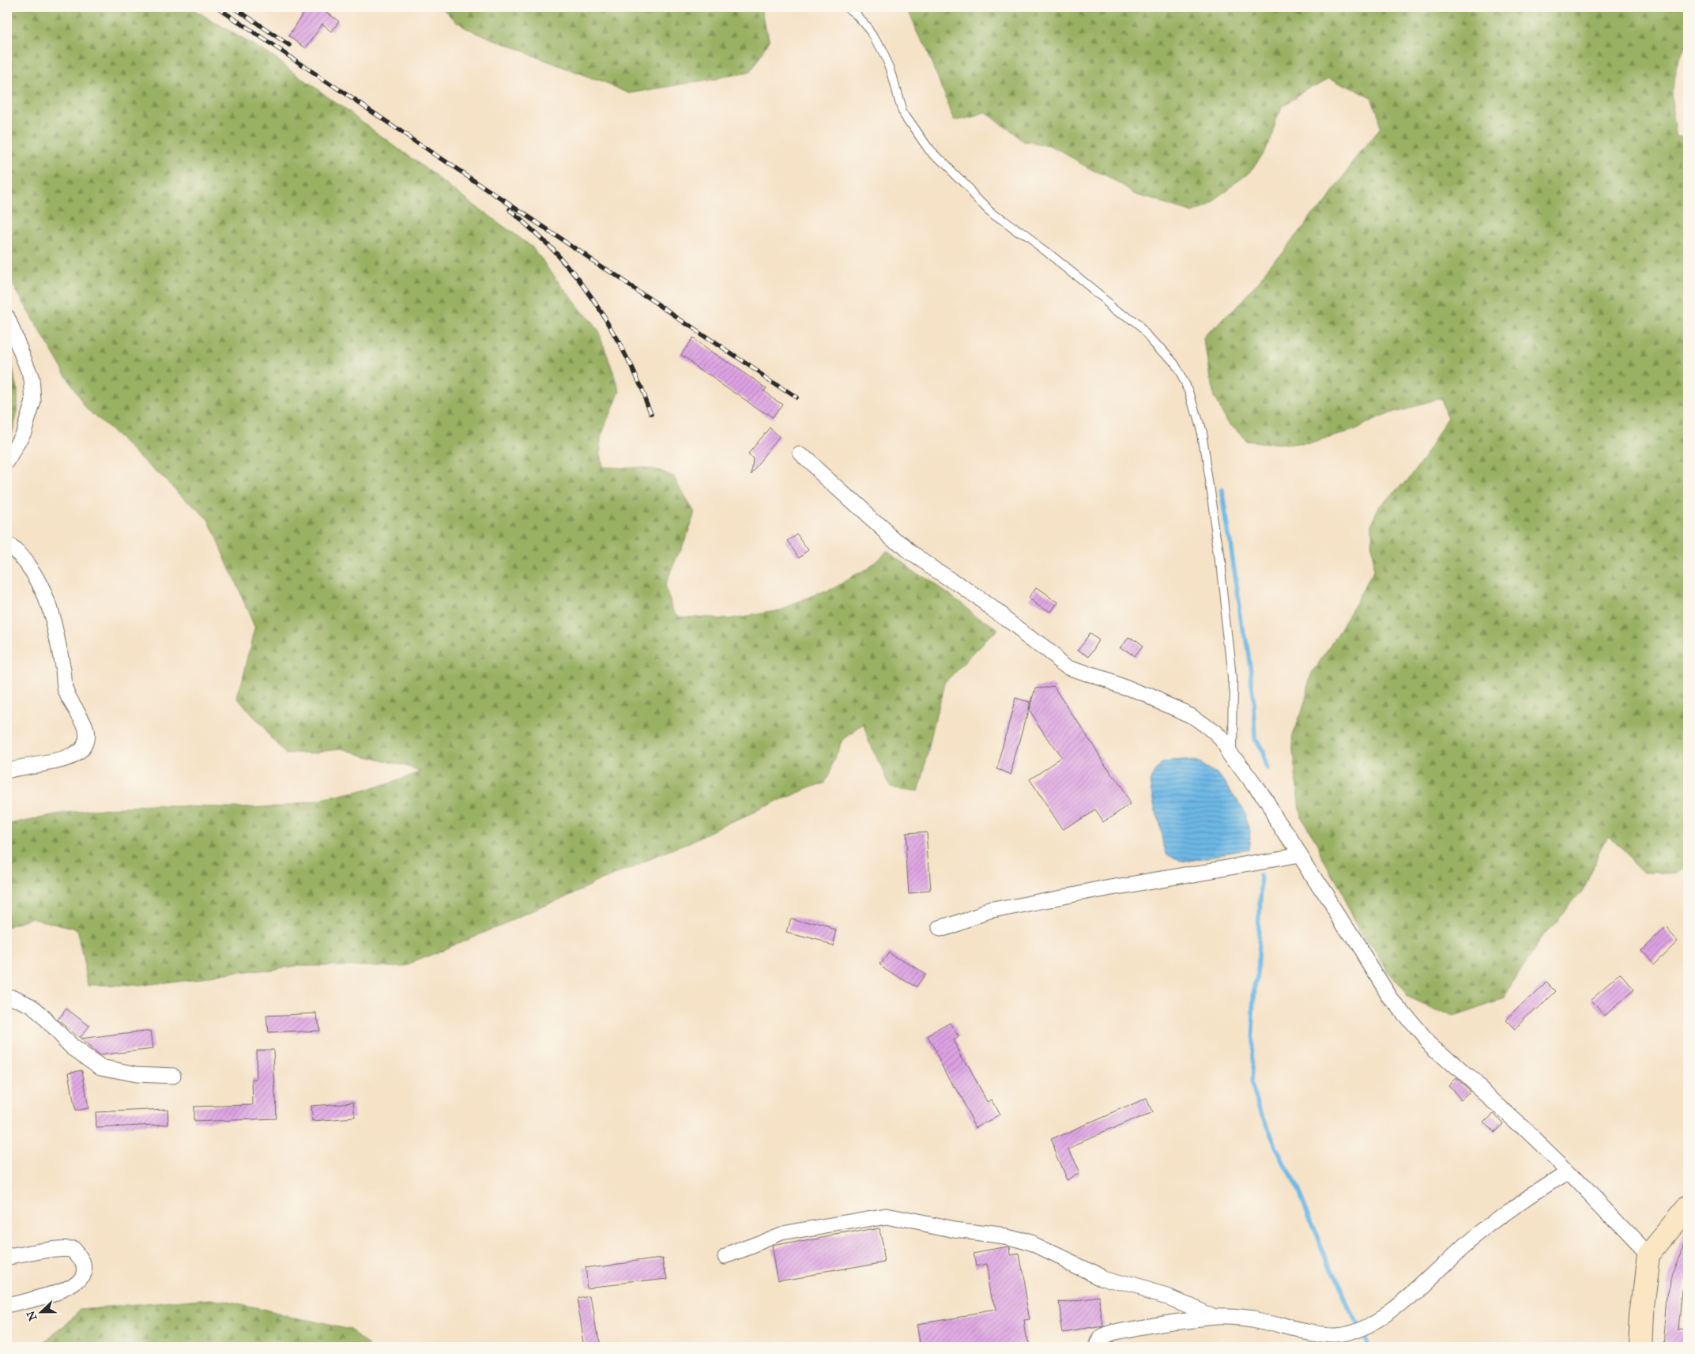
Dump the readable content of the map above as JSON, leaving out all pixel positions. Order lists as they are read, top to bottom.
{
  "north": "left"
}
